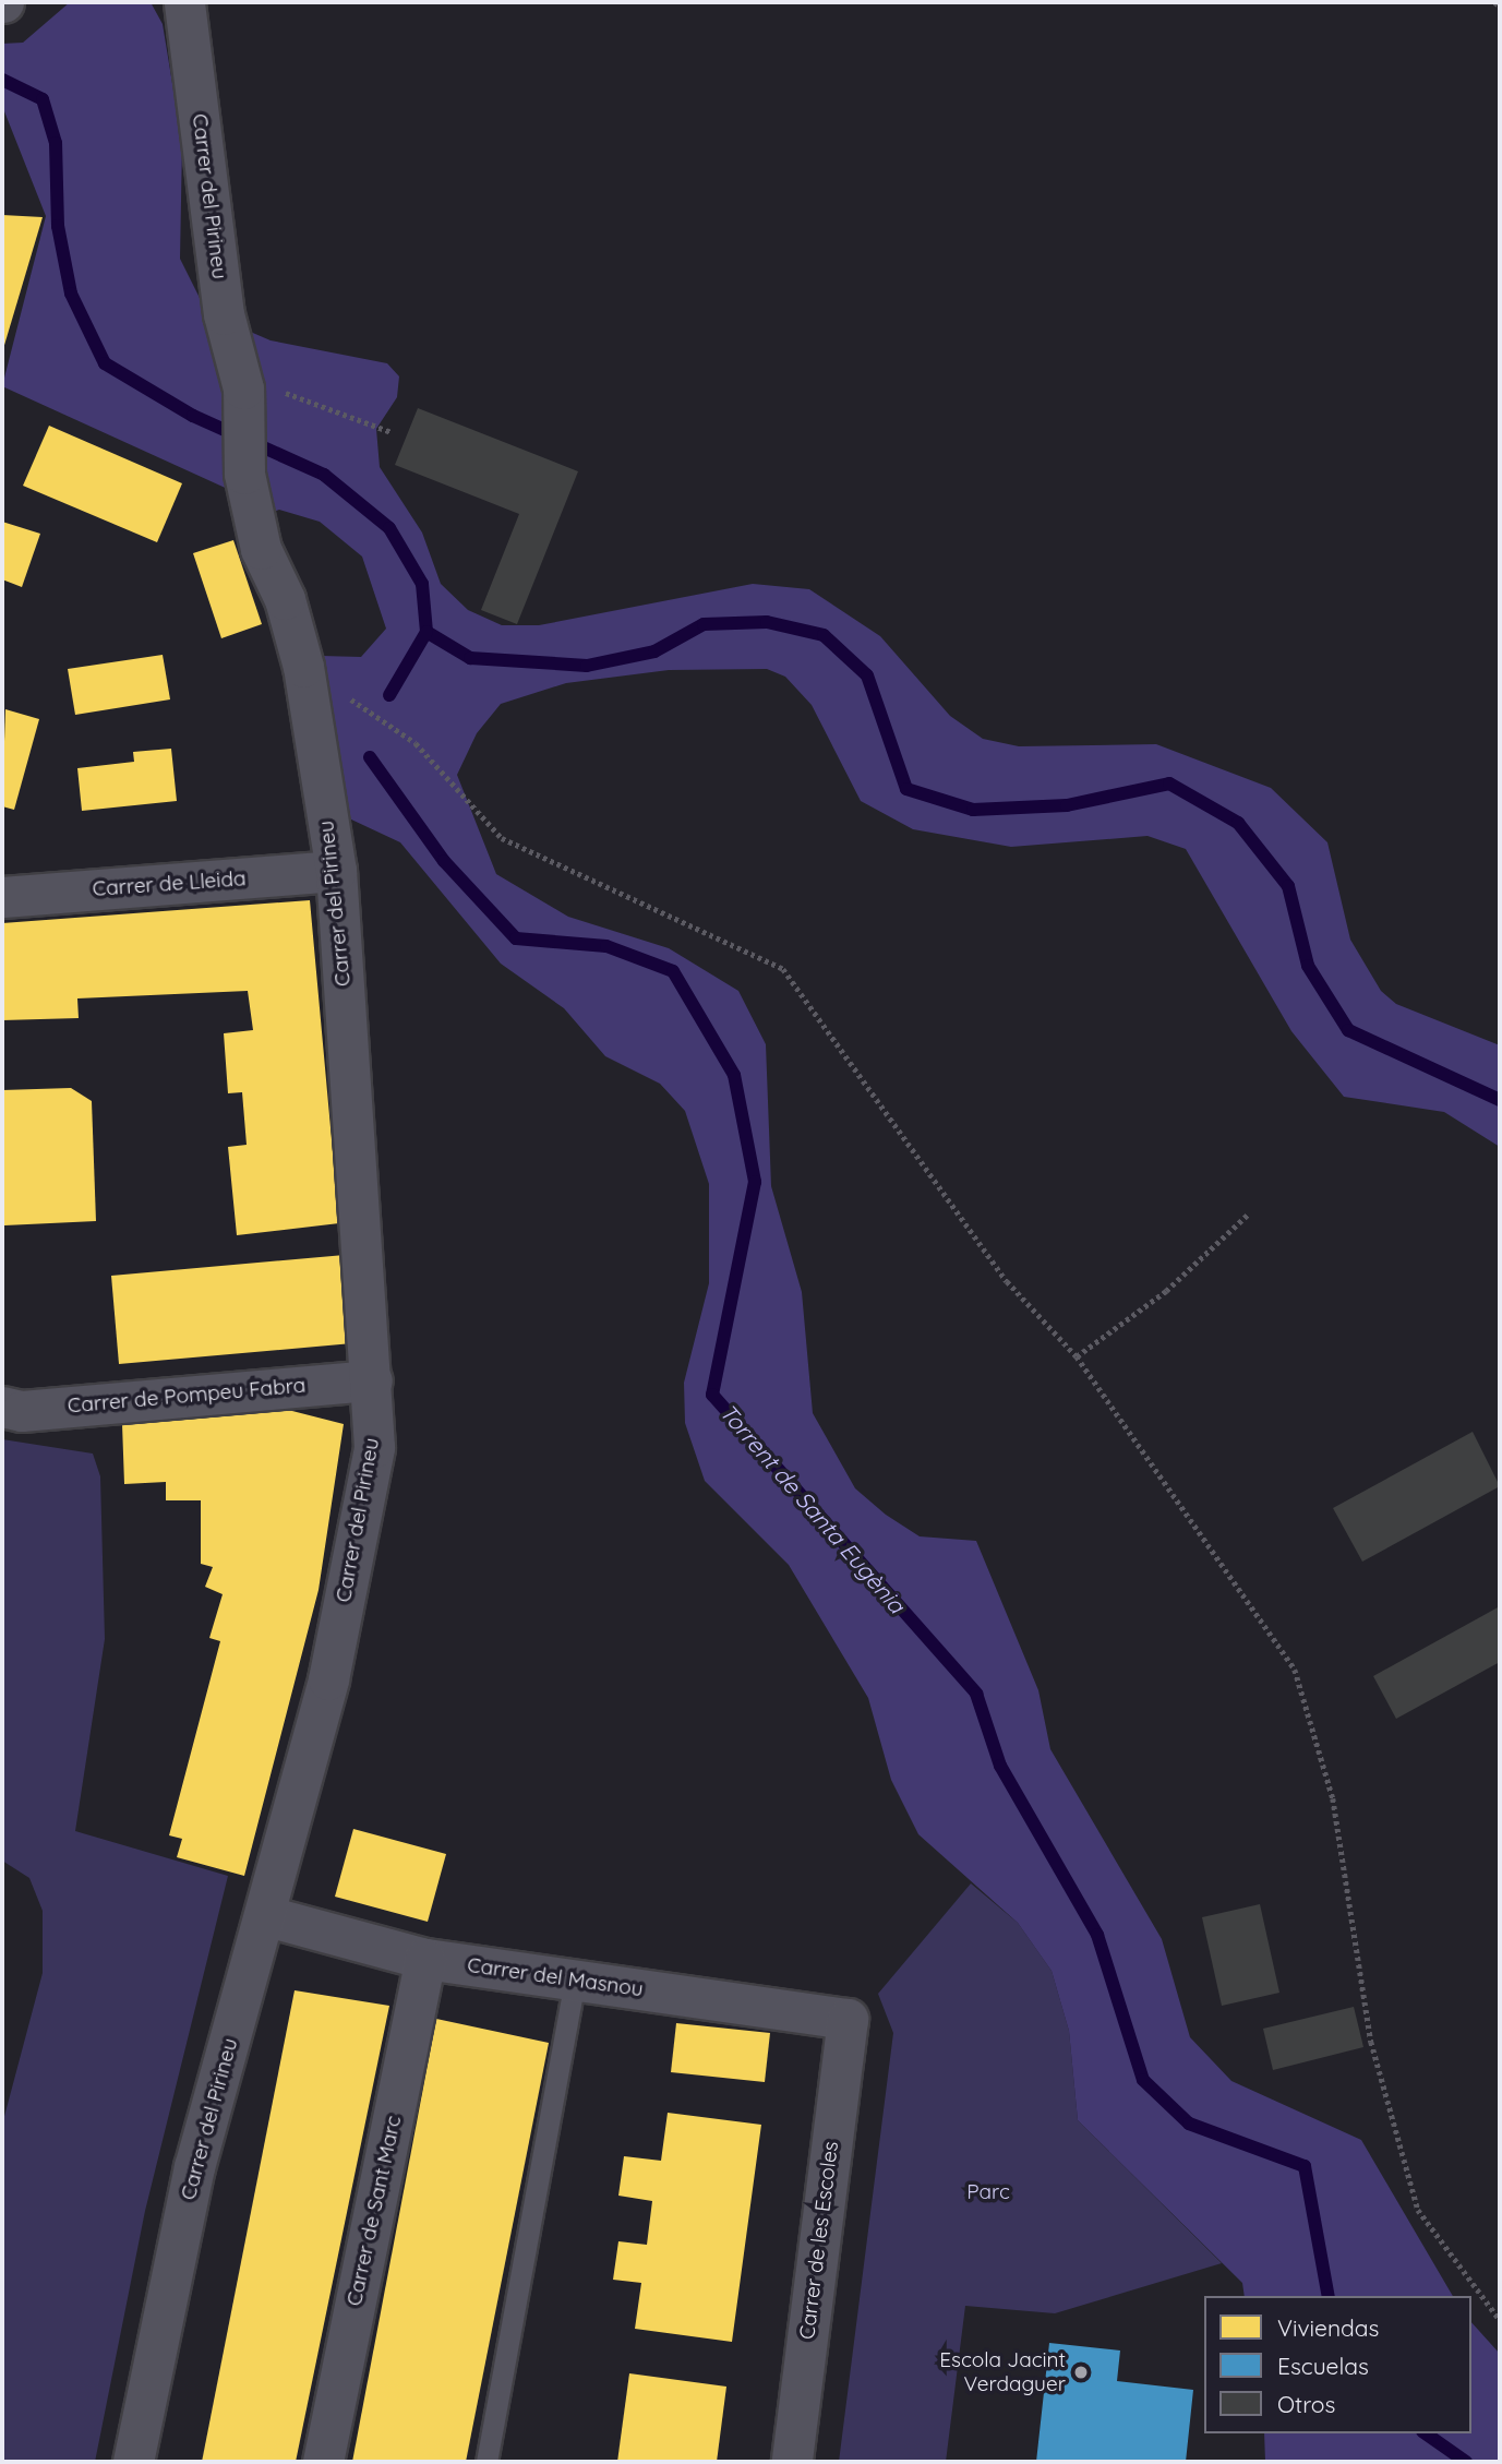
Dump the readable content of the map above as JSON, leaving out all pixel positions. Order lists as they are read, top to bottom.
{
  "streets": {
    "street": [
      "Carrer del Pirineu",
      "Carrer de Lleida",
      "Carrer de Pompeu Fabra",
      "Carrer del Masnou",
      "Carrer de Sant Marc",
      "Carrer de les Escoles"
    ]
  },
  "crossings": [
    ["Carrer del Pirineu", "Carrer de Lleida"],
    ["Carrer del Pirineu", "Carrer de Pompeu Fabra"],
    ["Carrer del Pirineu", "Carrer del Masnou"],
    ["Carrer del Masnou", "Carrer de Sant Marc"],
    ["Carrer del Masnou", "Carrer de les Escoles"]
  ],
  "water": ["Torrent de Santa Eugènia"],
  "parks": ["Parc"],
  "places": ["Escola Jacint Verdaguer"],
  "legend": ["Viviendas", "Escuelas", "Otros"]
}
